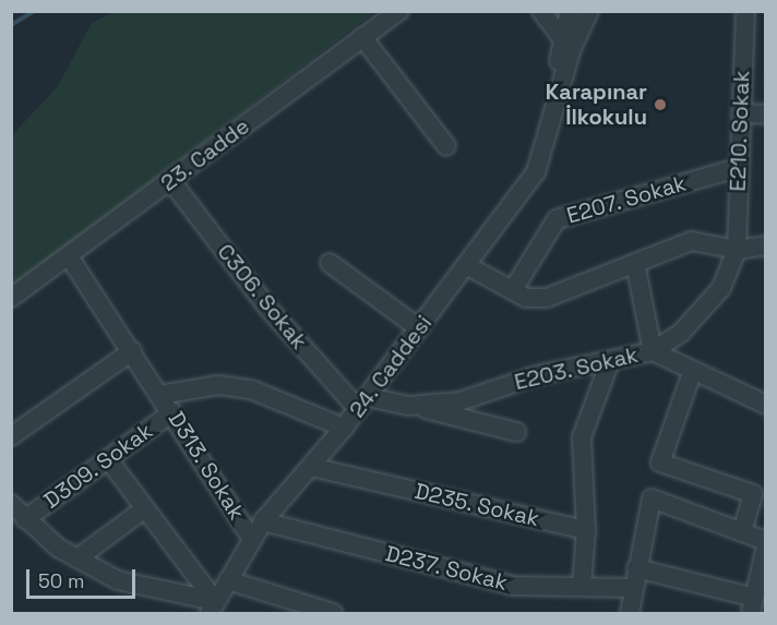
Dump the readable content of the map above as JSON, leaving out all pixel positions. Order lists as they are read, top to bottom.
{
  "streets": {
    "street": [
      "E210. Sokak",
      "23. Cadde",
      "E207. Sokak",
      "C306. Sokak",
      "24. Caddesi",
      "E203. Sokak",
      "D309. Sokak",
      "D313. Sokak",
      "D235. Sokak",
      "D237. Sokak"
    ]
  },
  "crossings": [
    ["E210. Sokak", "E207. Sokak"],
    ["E210. Sokak", "E203. Sokak"],
    ["23. Cadde", "C306. Sokak"],
    ["23. Cadde", "D313. Sokak"],
    ["C306. Sokak", "24. Caddesi"],
    ["C306. Sokak", "E203. Sokak"],
    ["24. Caddesi", "E203. Sokak"],
    ["24. Caddesi", "D313. Sokak"],
    ["24. Caddesi", "D235. Sokak"],
    ["24. Caddesi", "D237. Sokak"],
    ["D309. Sokak", "D313. Sokak"]
  ],
  "places": ["Karapınar İlkokulu"],
  "scale_bar": "50 m"
}
